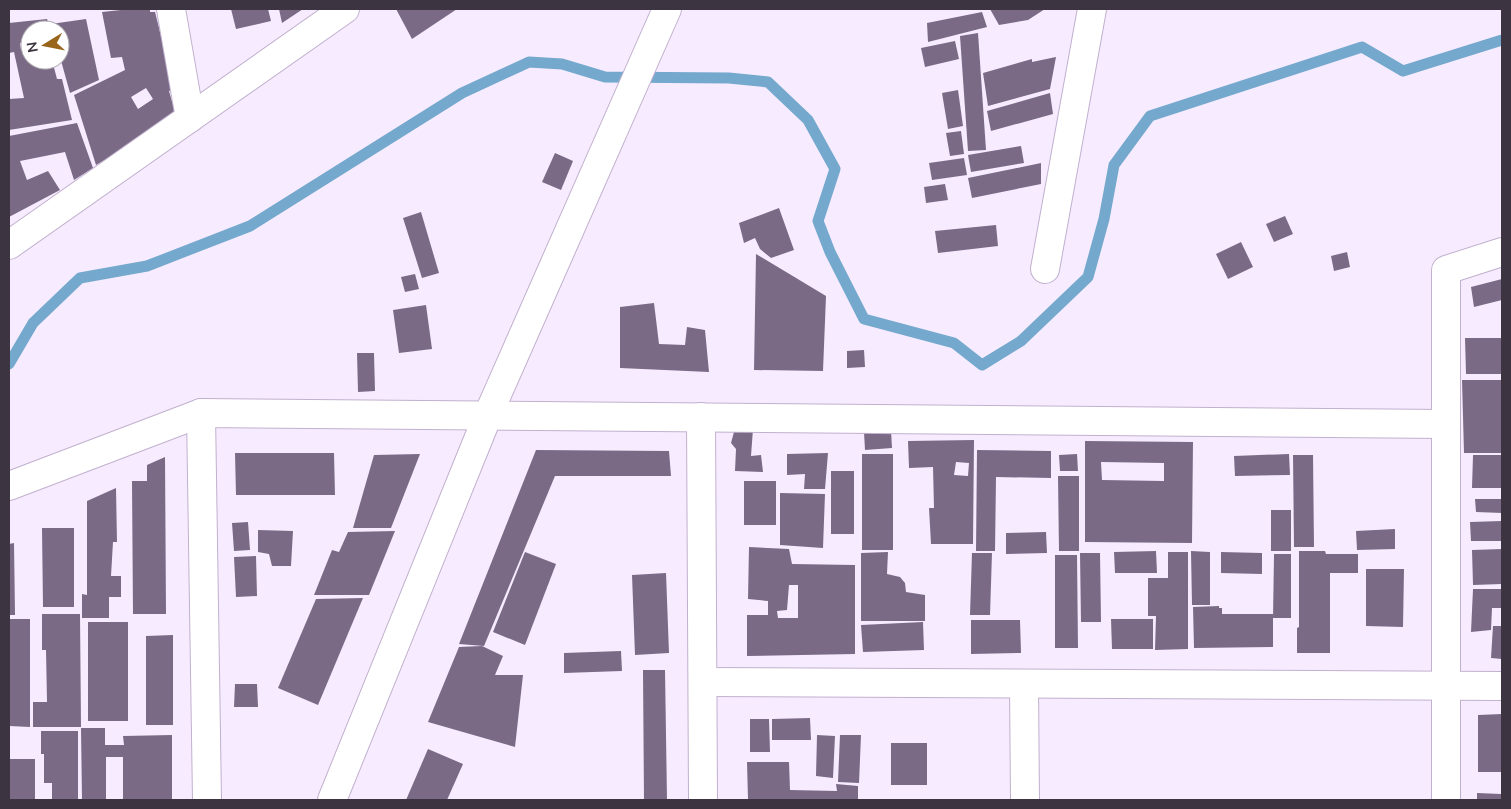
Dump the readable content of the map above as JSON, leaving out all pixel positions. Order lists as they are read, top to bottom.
{
  "north": "left"
}
